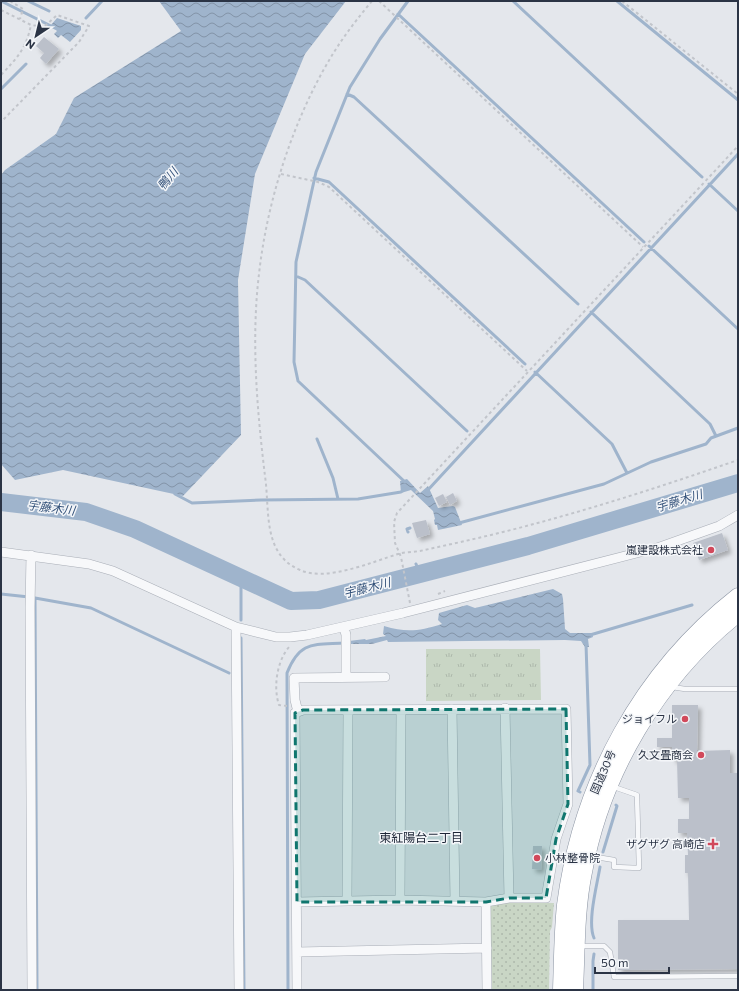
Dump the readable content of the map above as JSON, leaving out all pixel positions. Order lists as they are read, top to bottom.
{
  "streets": {
    "highway": ["国道30号"]
  },
  "districts": ["東紅陽台二丁目"],
  "water": ["鴨川", "宇藤木川"],
  "places": {
    "other": [
      "嵐建設株式会社",
      "ジョイフル",
      "久文畳商会",
      "小林整骨院"
    ],
    "health": ["ザグザグ 高崎店"]
  },
  "scale_bar": "50 m",
  "north": "bottom left"
}
